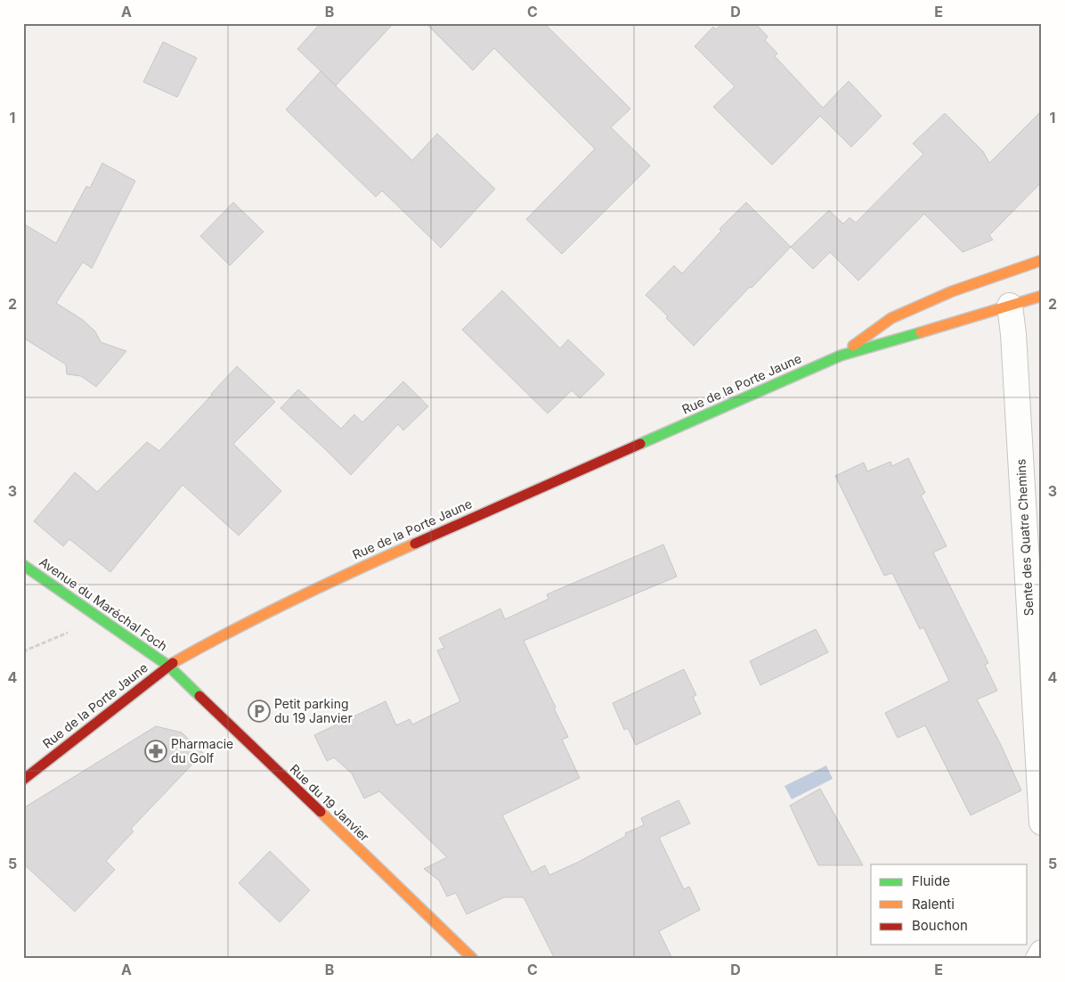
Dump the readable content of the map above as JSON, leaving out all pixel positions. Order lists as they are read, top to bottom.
{
  "streets": {
    "main road": ["Rue de la Porte Jaune", "Avenue du Maréchal Foch", "Rue du 19 Janvier"],
    "street": ["Sente des Quatre Chemins"]
  },
  "crossings": [
    ["Rue de la Porte Jaune", "Sente des Quatre Chemins"],
    ["Rue de la Porte Jaune", "Avenue du Maréchal Foch"],
    ["Rue de la Porte Jaune", "Rue du 19 Janvier"],
    ["Avenue du Maréchal Foch", "Rue du 19 Janvier"]
  ],
  "places": {
    "parking": ["Petit parking du 19 Janvier"],
    "pharmacy": ["Pharmacie du Golf"]
  },
  "legend": ["Fluide", "Ralenti", "Bouchon"],
  "grid": {
    "columns": [
      "A",
      "B",
      "C",
      "D",
      "E"
    ],
    "rows": [
      "1",
      "2",
      "3",
      "4",
      "5"
    ]
  }
}
